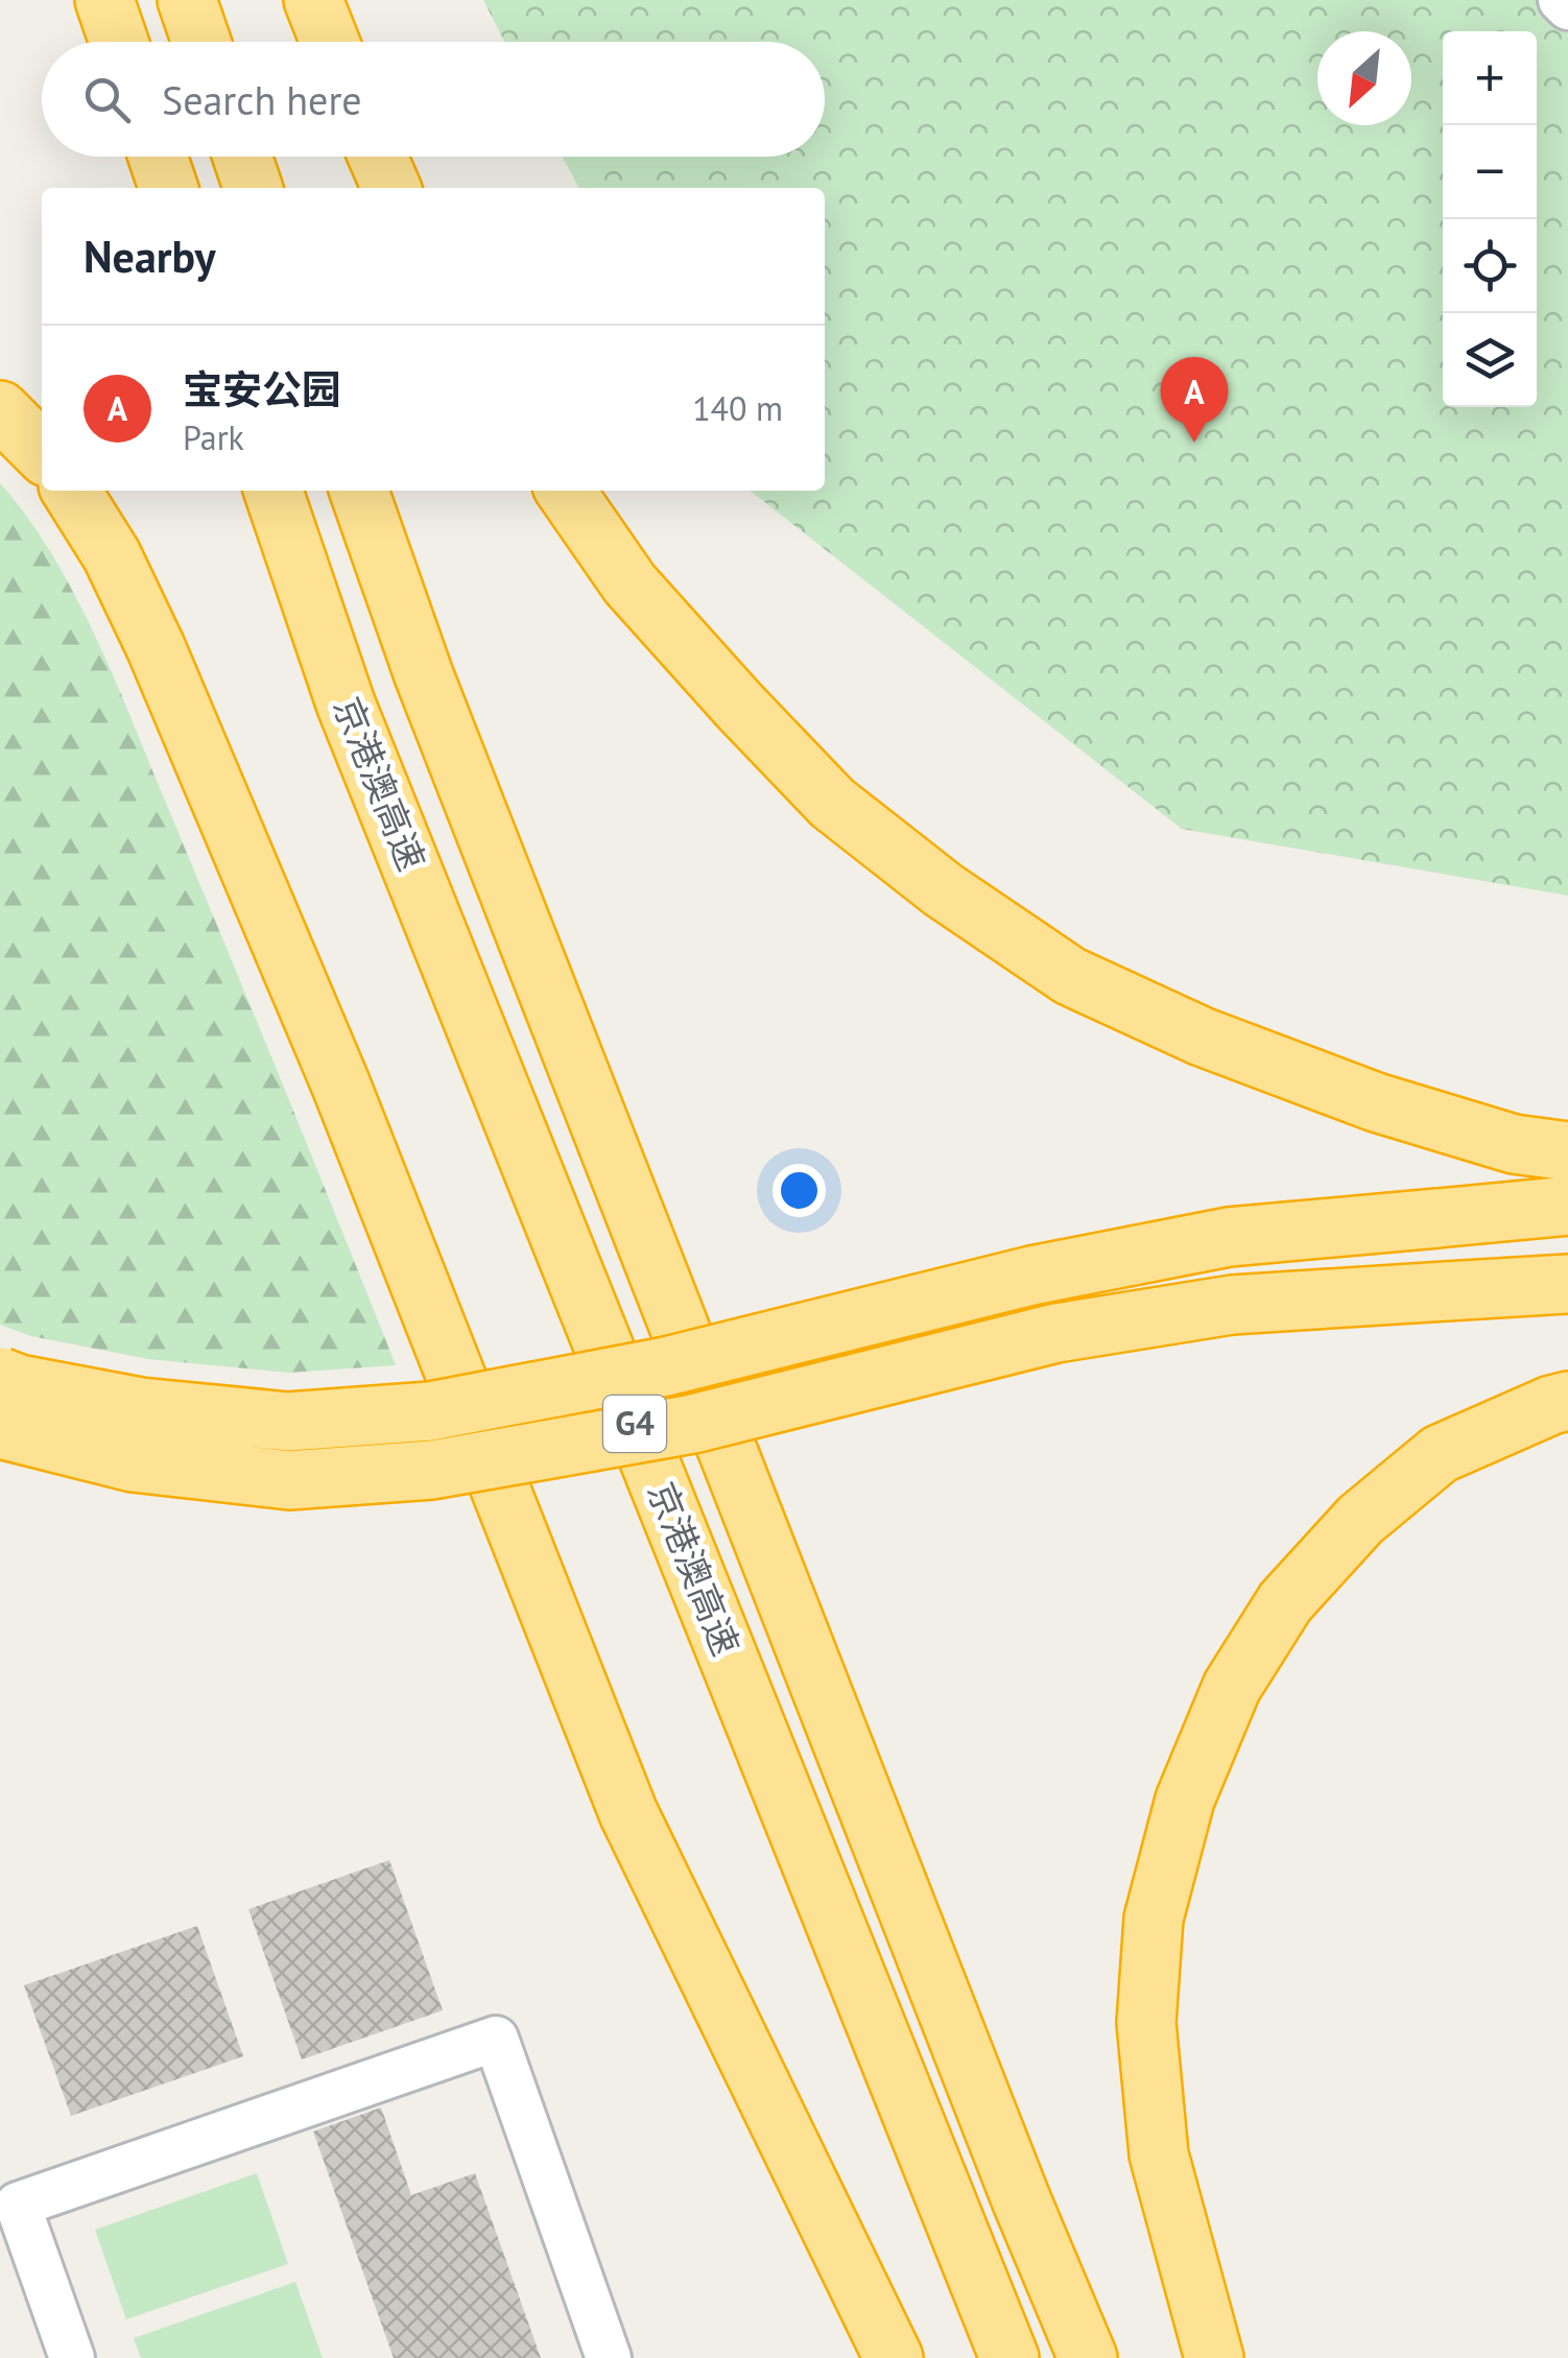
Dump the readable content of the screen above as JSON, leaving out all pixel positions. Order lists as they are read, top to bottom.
{
  "streets": {
    "highway": ["京港澳高速", "G4"]
  },
  "north": "bottom left",
  "page": {
    "map_buttons": ["+", "−"],
    "search": "Search here",
    "heading": "Nearby",
    "list": [
      {
        "mark": "A",
        "name": "宝安公园",
        "note": "Park",
        "value": "140 m"
      }
    ],
    "pins": "A"
  }
}
